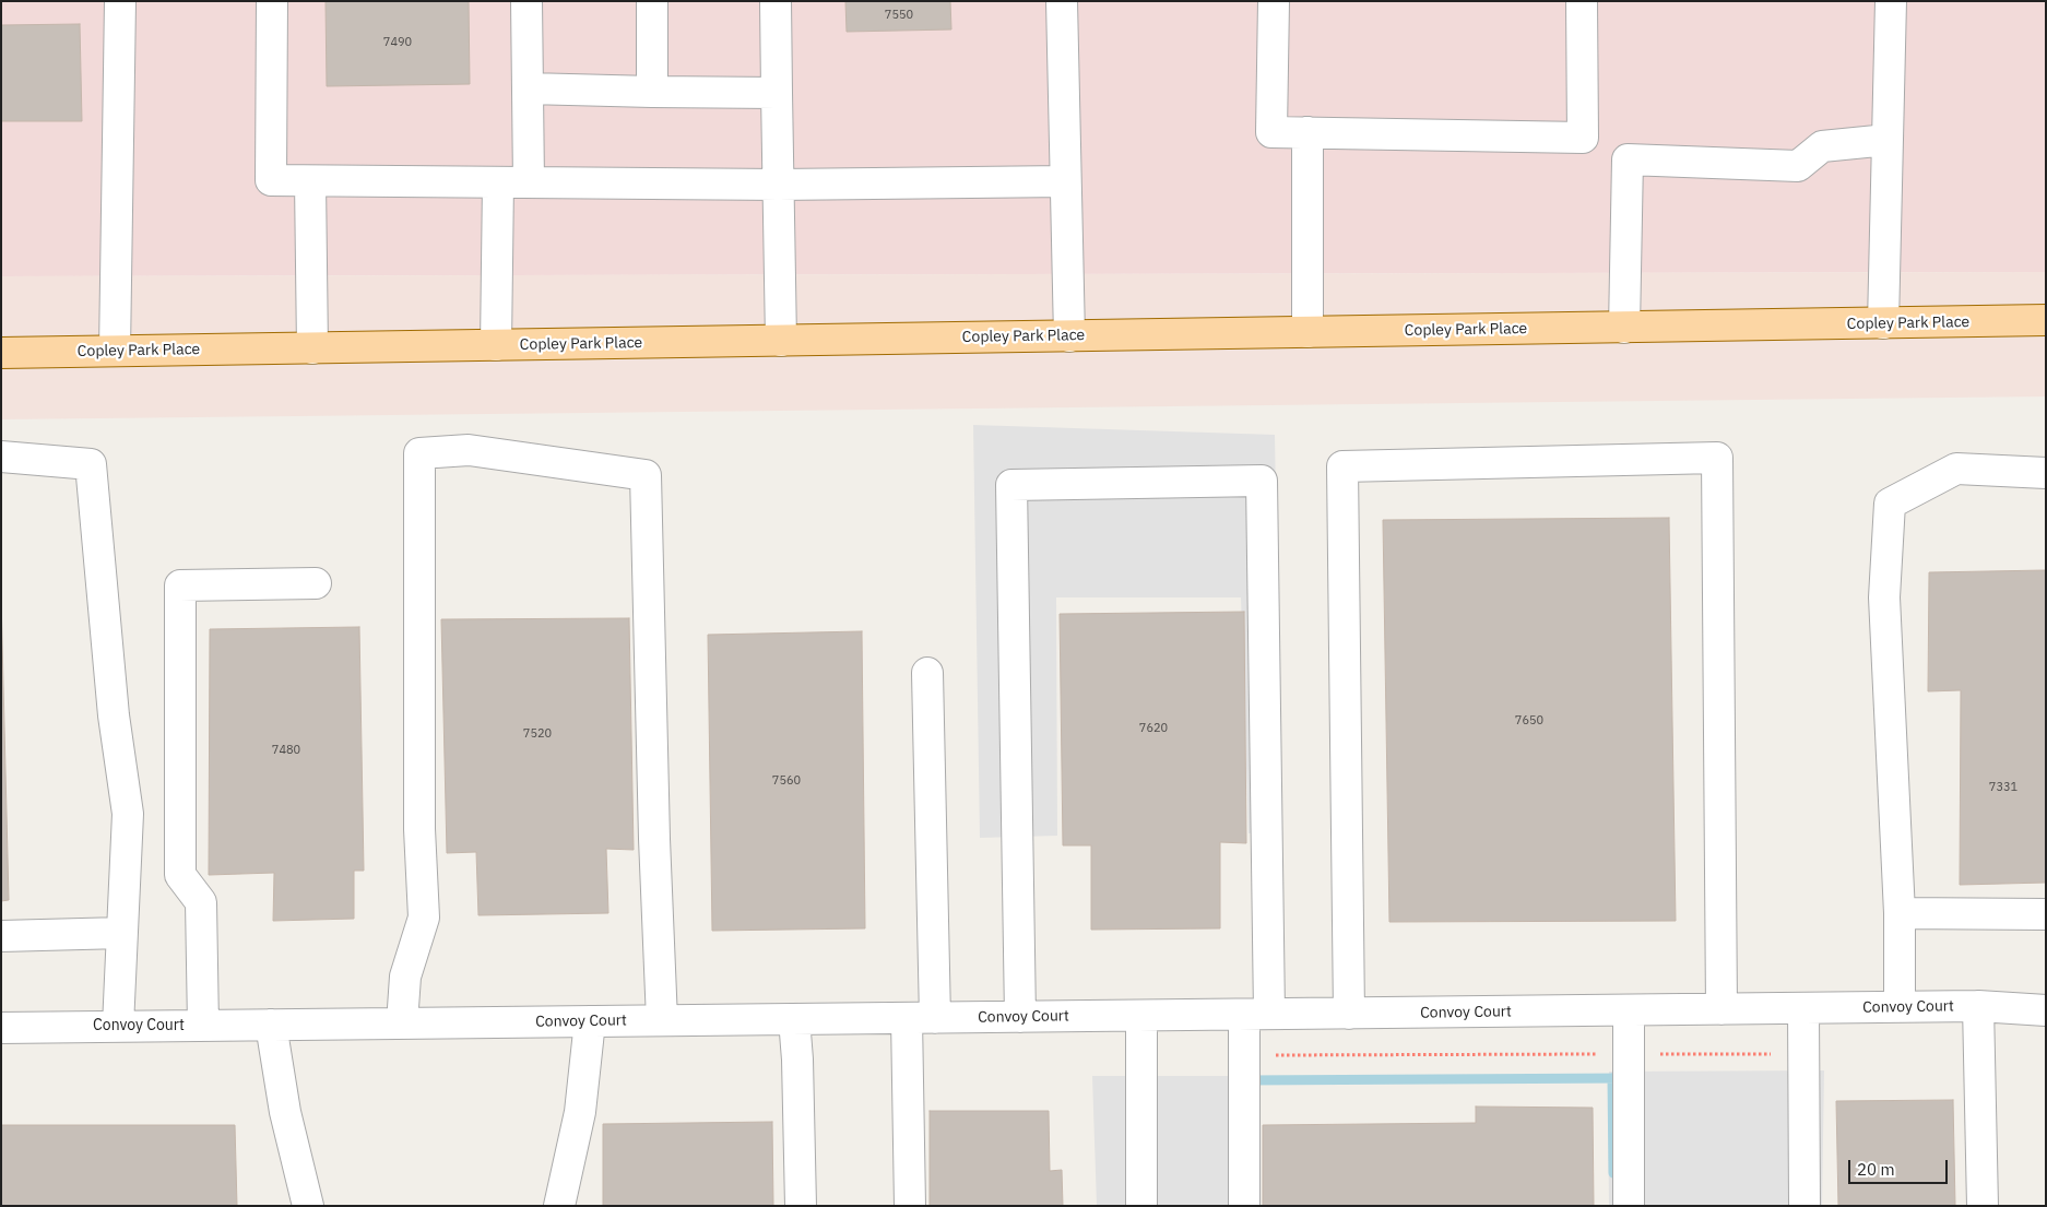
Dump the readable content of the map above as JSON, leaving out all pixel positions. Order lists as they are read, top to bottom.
{
  "streets": {
    "main road": ["Copley Park Place"],
    "street": ["Convoy Court"]
  },
  "house_numbers": [
    "7550",
    "7490",
    "7650",
    "7620",
    "7520",
    "7480",
    "7560",
    "7331"
  ],
  "scale_bar": "20 m"
}
